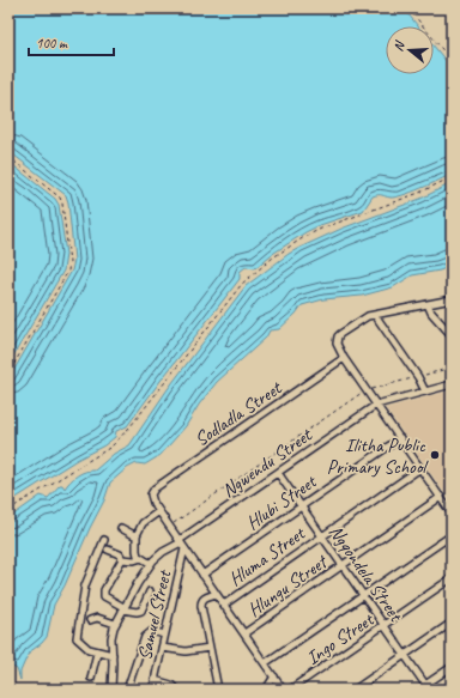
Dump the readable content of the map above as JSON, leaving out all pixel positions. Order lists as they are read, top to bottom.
{
  "streets": {
    "street": [
      "Sodladla Street",
      "Ngwendu Street",
      "Hlubi Street",
      "Hluma Street",
      "Ngqondela Street",
      "Hlungu Street",
      "Samuel Street",
      "Ingo Street"
    ]
  },
  "crossings": [
    ["Ngwendu Street", "Ngqondela Street"],
    ["Hlubi Street", "Ngqondela Street"],
    ["Hluma Street", "Ngqondela Street"],
    ["Ngqondela Street", "Hlungu Street"],
    ["Ngqondela Street", "Ingo Street"]
  ],
  "places": ["Ilitha Public Primary School"],
  "scale_bar": "100 m",
  "north": "left"
}
